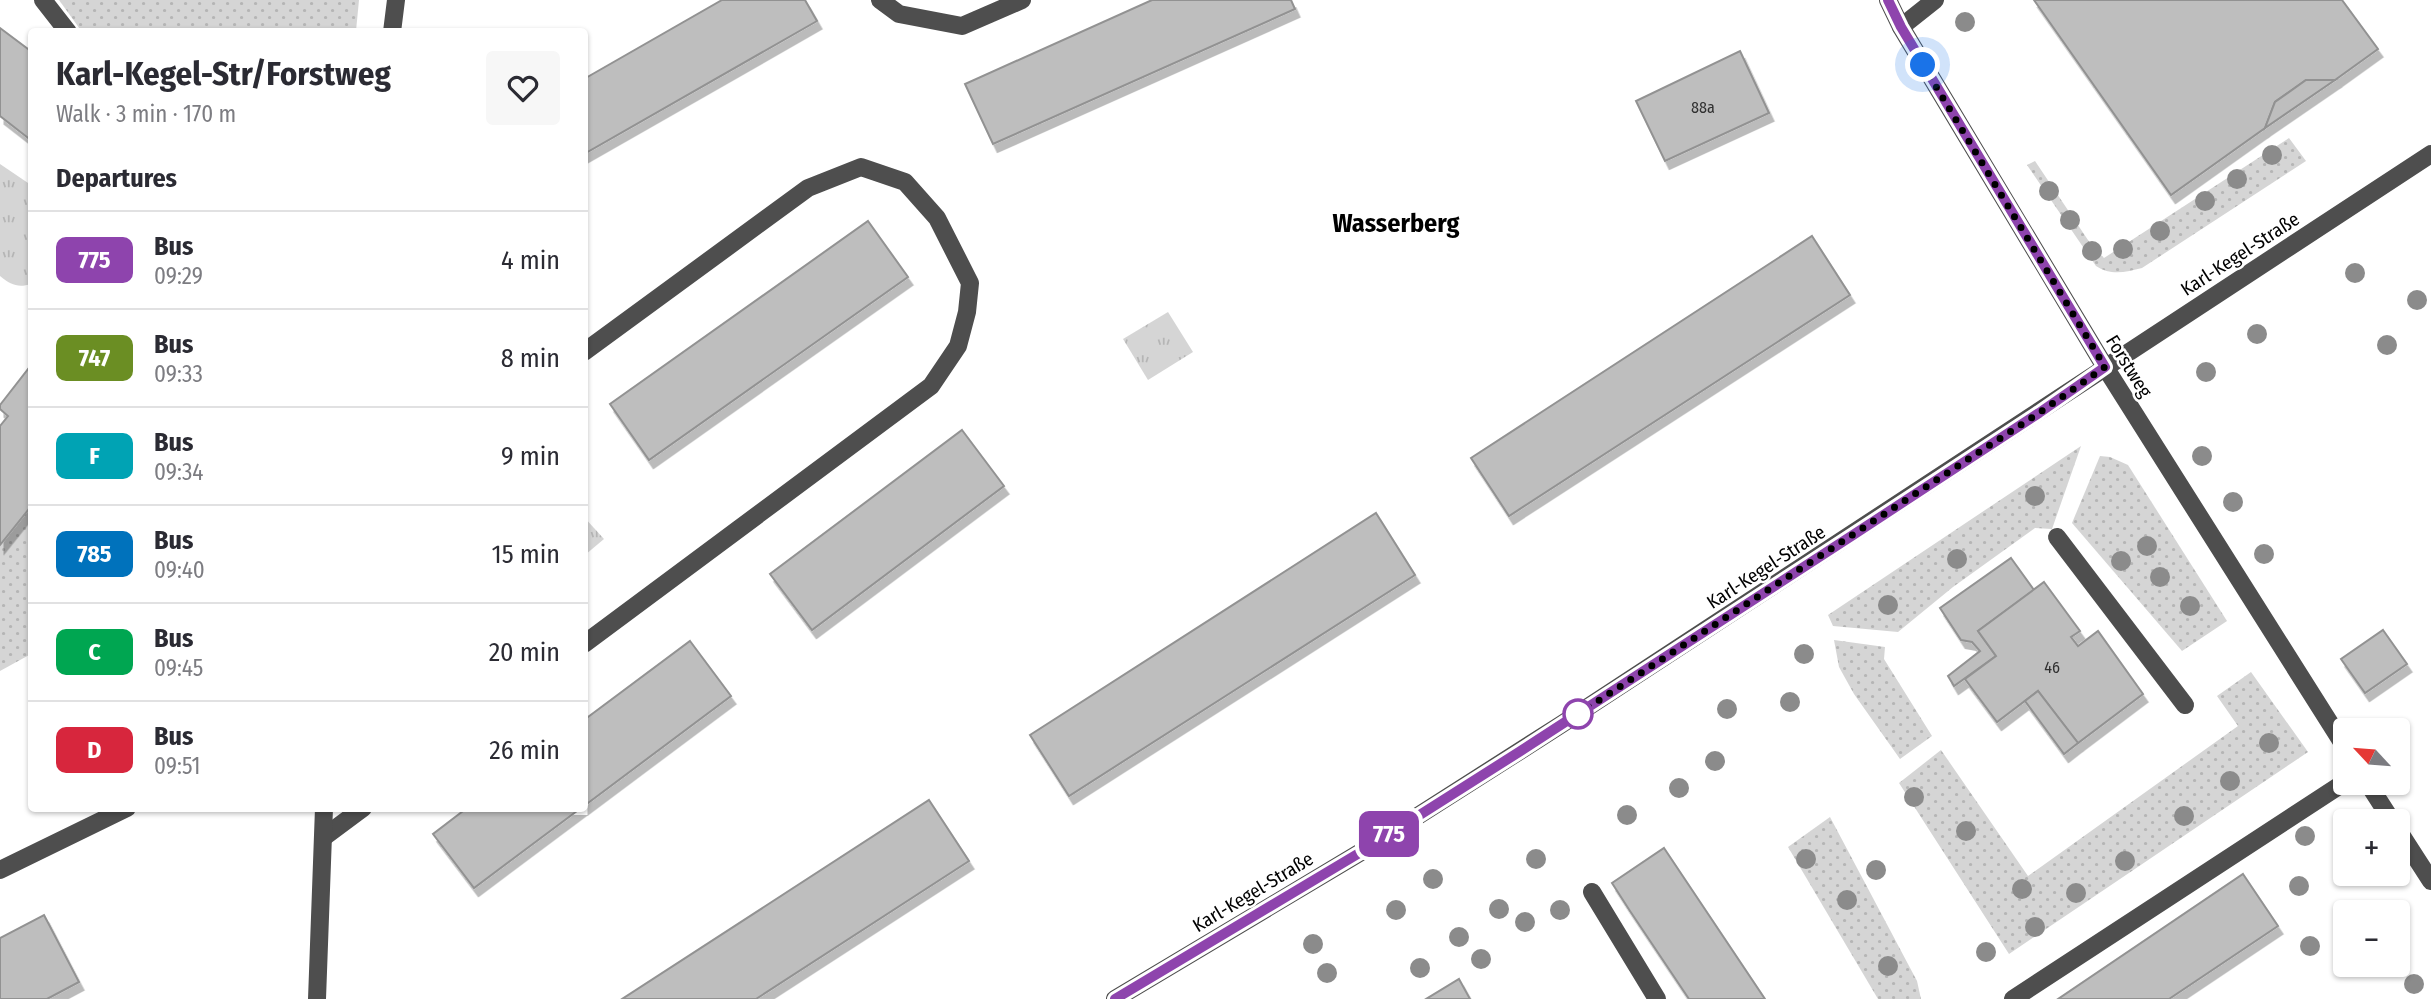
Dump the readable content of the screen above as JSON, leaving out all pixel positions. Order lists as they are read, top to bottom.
{
  "streets": {
    "street": ["Karl-Kegel-Straße", "Forstweg"]
  },
  "crossings": [
    ["Karl-Kegel-Straße", "Forstweg"]
  ],
  "districts": ["Wasserberg"],
  "lines": ["bus line 775"],
  "house_numbers": ["88a", "46"],
  "north": "top left",
  "page": {
    "on_map": "775",
    "heading": [
      ["Karl-Kegel-Str/Forstweg", "Walk · 3 min · 170 m"],
      "Departures"
    ],
    "list": [
      {
        "mark": "775",
        "name": "Bus",
        "note": "09:29",
        "value": "4 min"
      },
      {
        "mark": "747",
        "name": "Bus",
        "note": "09:33",
        "value": "8 min"
      },
      {
        "mark": "F",
        "name": "Bus",
        "note": "09:34",
        "value": "9 min"
      },
      {
        "mark": "785",
        "name": "Bus",
        "note": "09:40",
        "value": "15 min"
      },
      {
        "mark": "C",
        "name": "Bus",
        "note": "09:45",
        "value": "20 min"
      },
      {
        "mark": "D",
        "name": "Bus",
        "note": "09:51",
        "value": "26 min"
      }
    ],
    "map_buttons": ["+", "−"]
  }
}
